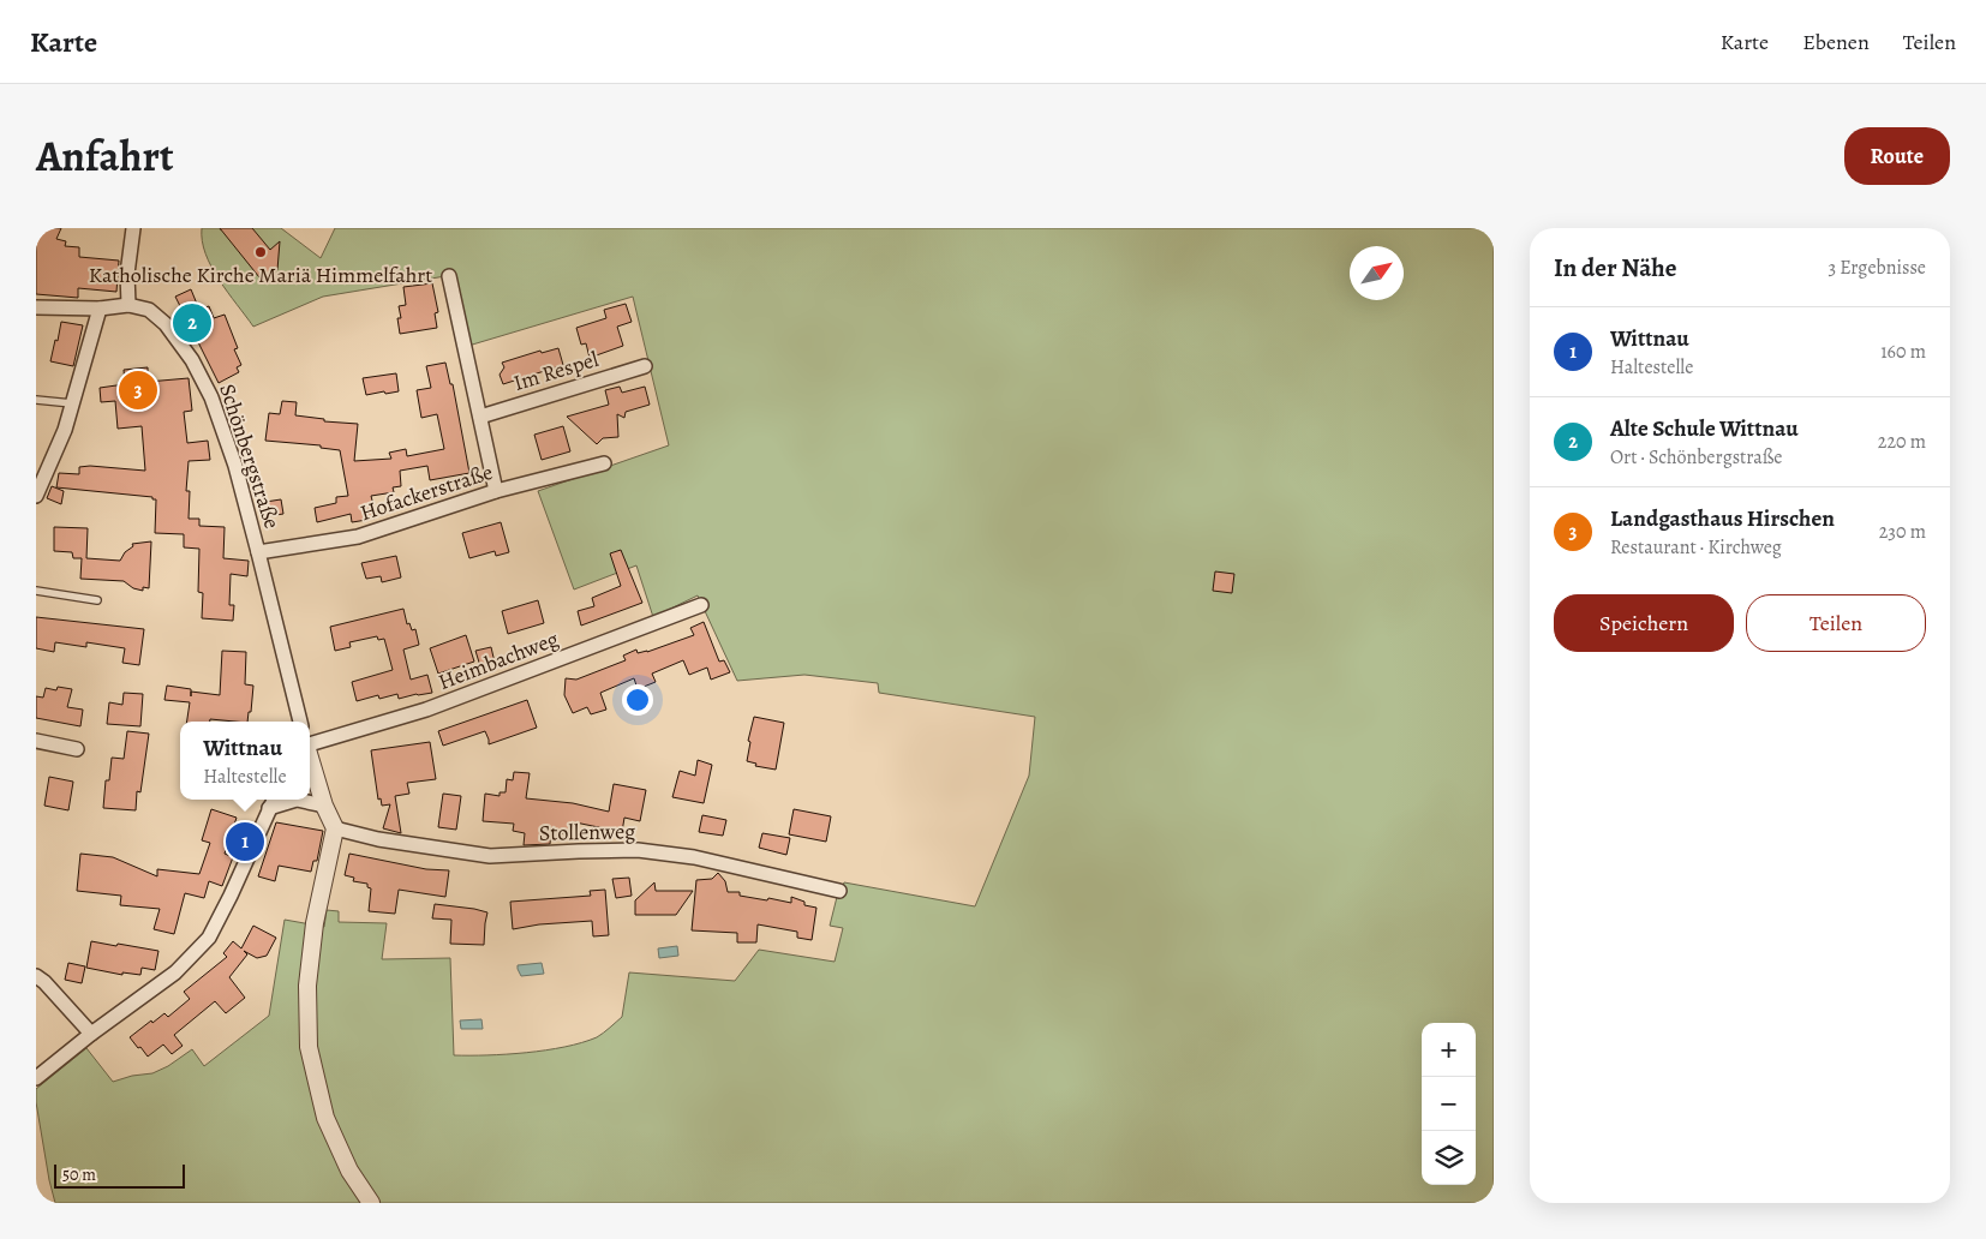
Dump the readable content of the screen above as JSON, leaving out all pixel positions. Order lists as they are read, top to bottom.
{
  "streets": {
    "street": [
      "Im Respel",
      "Schönbergstraße",
      "Hofackerstraße",
      "Heimbachweg",
      "Stollenweg"
    ]
  },
  "crossings": [
    ["Schönbergstraße", "Hofackerstraße"]
  ],
  "places": ["Katholische Kirche Mariä Himmelfahrt"],
  "scale_bar": "50 m",
  "north": "top right",
  "page": {
    "header": "Karte",
    "nav": ["Karte", "Ebenen", "Teilen"],
    "title": "Anfahrt",
    "buttons": [
      "Route",
      ["Speichern", "Teilen"]
    ],
    "heading": ["In der Nähe", "3 Ergebnisse"],
    "pins": ["2", "3", "1"],
    "list": [
      {
        "mark": "1",
        "name": "Wittnau",
        "note": "Haltestelle",
        "value": "160 m"
      },
      {
        "mark": "2",
        "name": "Alte Schule Wittnau",
        "note": "Ort · Schönbergstraße",
        "value": "220 m"
      },
      {
        "mark": "3",
        "name": "Landgasthaus Hirschen",
        "note": "Restaurant · Kirchweg",
        "value": "230 m"
      }
    ],
    "popup": ["Wittnau", "Haltestelle"],
    "map_buttons": ["+", "−"],
    "scale": "50 m"
  }
}
